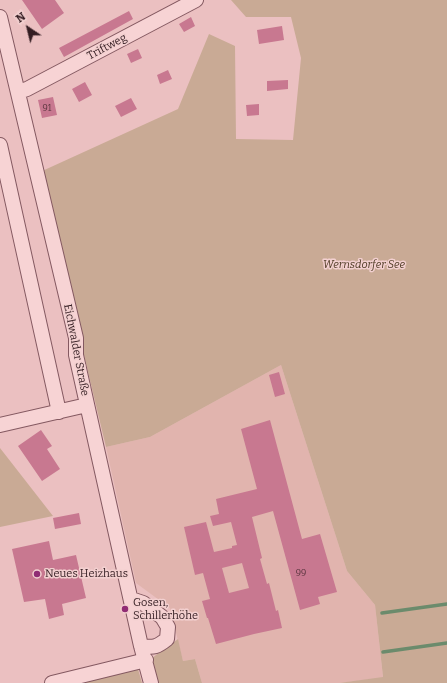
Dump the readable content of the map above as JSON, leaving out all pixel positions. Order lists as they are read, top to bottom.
{
  "streets": {
    "street": ["Triftweg", "Eichwalder Straße"]
  },
  "crossings": [
    ["Triftweg", "Eichwalder Straße"]
  ],
  "parks": ["Wernsdorfer See"],
  "places": ["Neues Heizhaus", "Gosen, Schillerhöhe"],
  "house_numbers": ["91", "99"],
  "north": "top left"
}
